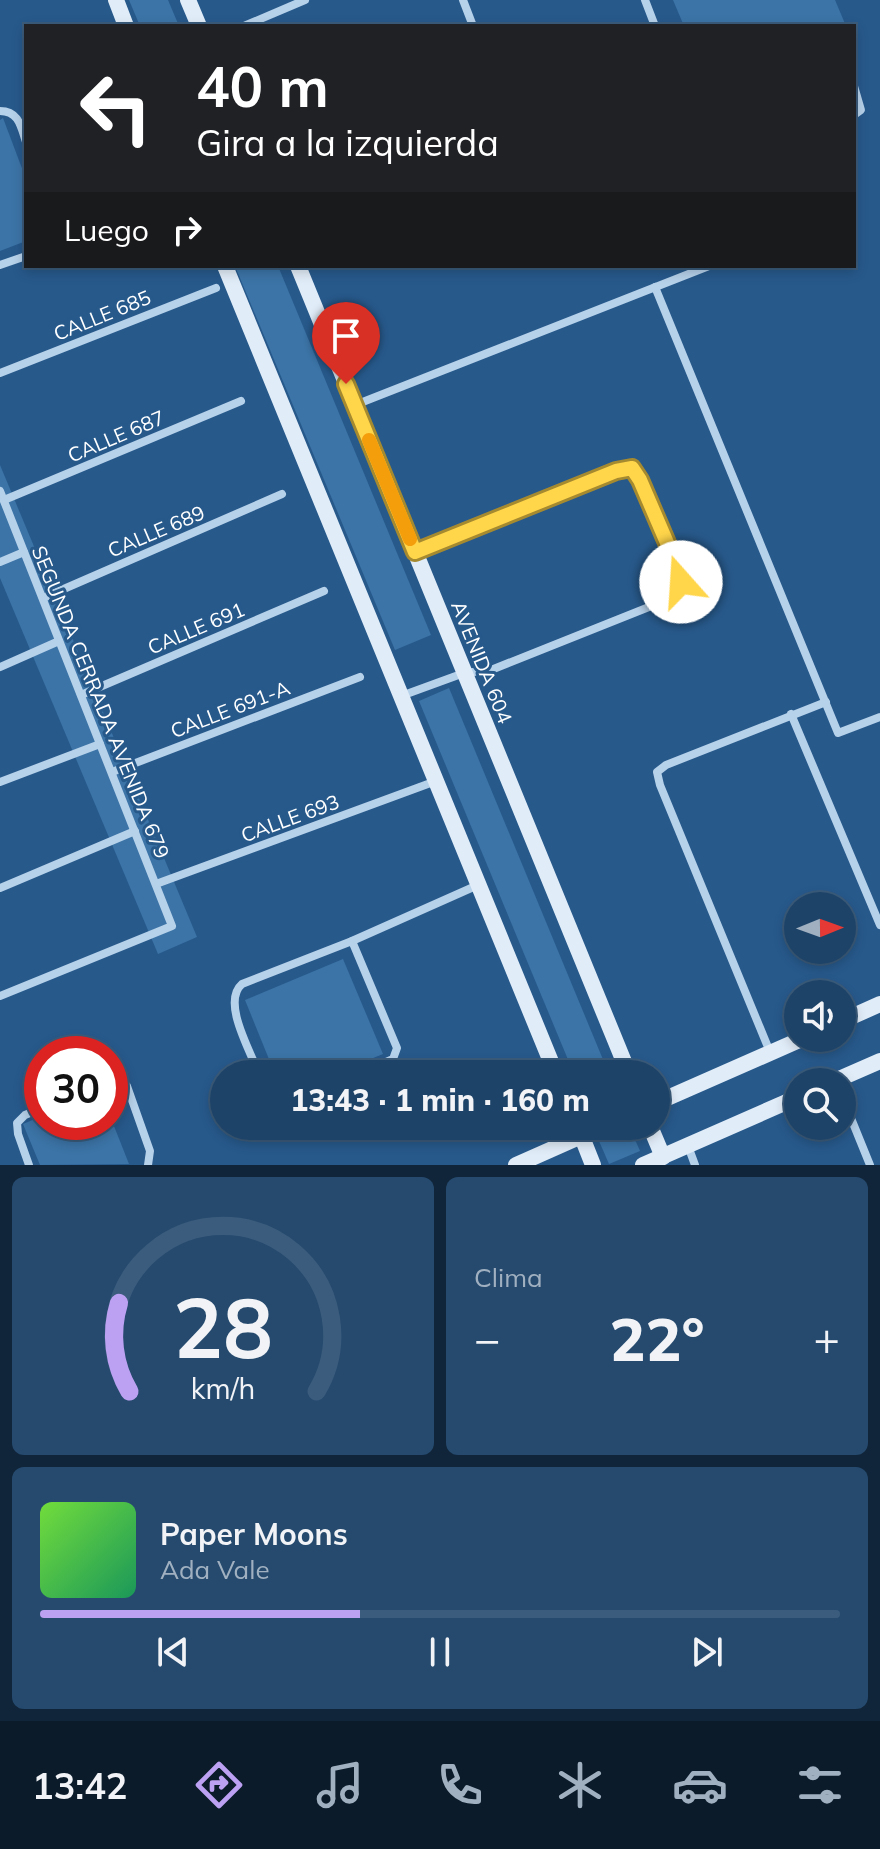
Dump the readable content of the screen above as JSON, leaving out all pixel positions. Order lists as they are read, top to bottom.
{
  "streets": {
    "street": [
      "CALLE 685",
      "CALLE 687",
      "CALLE 689",
      "CALLE 691",
      "AVENIDA 604",
      "SEGUNDA CERRADA AVENIDA 679",
      "CALLE 691-A",
      "CALLE 693"
    ]
  },
  "crossings": [
    ["CALLE 687", "SEGUNDA CERRADA AVENIDA 679"],
    ["CALLE 689", "SEGUNDA CERRADA AVENIDA 679"],
    ["CALLE 691", "SEGUNDA CERRADA AVENIDA 679"],
    ["SEGUNDA CERRADA AVENIDA 679", "CALLE 691-A"],
    ["SEGUNDA CERRADA AVENIDA 679", "CALLE 693"]
  ],
  "north": "right",
  "page": {
    "turn": ["40 m", "Gira a la izquierda"],
    "then": "Luego",
    "limit": "30",
    "trip": "13:43 · 1 min · 160 m",
    "tile": "Clima",
    "heat": ["−", "22°", "+"],
    "song": ["Paper Moons", "Ada Vale"],
    "tabs": "13:42",
    "gauge": ["28", "km/h"]
  }
}
